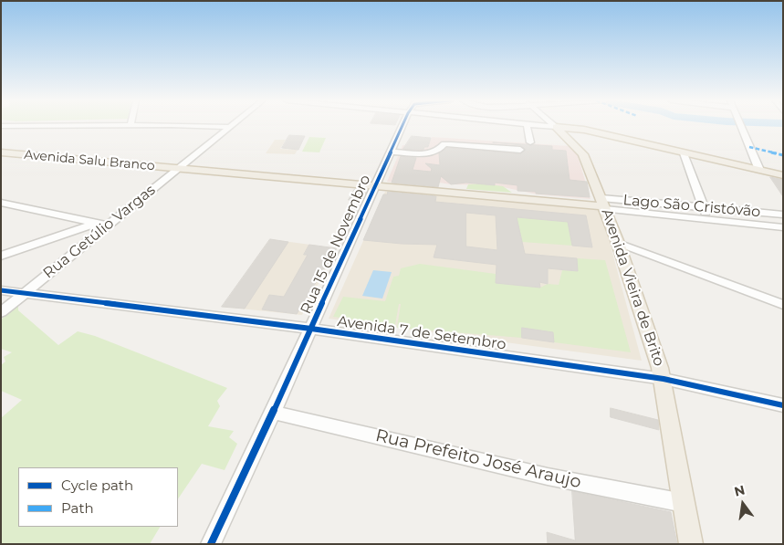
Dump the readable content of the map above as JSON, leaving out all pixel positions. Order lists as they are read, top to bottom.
{
  "streets": {
    "main road": ["Avenida Salu Branco", "Avenida Vieira de Brito"],
    "street": [
      "Lago São Cristóvão",
      "Rua Getúlio Vargas",
      "Rua 15 de Novembro",
      "Avenida 7 de Setembro",
      "Rua Prefeito José Araujo"
    ]
  },
  "crossings": [
    ["Avenida Salu Branco", "Lago São Cristóvão"],
    ["Avenida Salu Branco", "Rua Getúlio Vargas"],
    ["Avenida Salu Branco", "Rua 15 de Novembro"],
    ["Avenida Salu Branco", "Avenida Vieira de Brito"],
    ["Lago São Cristóvão", "Avenida Vieira de Brito"],
    ["Rua Getúlio Vargas", "Avenida 7 de Setembro"],
    ["Rua 15 de Novembro", "Avenida 7 de Setembro"],
    ["Rua 15 de Novembro", "Rua Prefeito José Araujo"],
    ["Avenida Vieira de Brito", "Avenida 7 de Setembro"],
    ["Avenida Vieira de Brito", "Rua Prefeito José Araujo"]
  ],
  "legend": ["Cycle path", "Path"],
  "north": "top"
}
